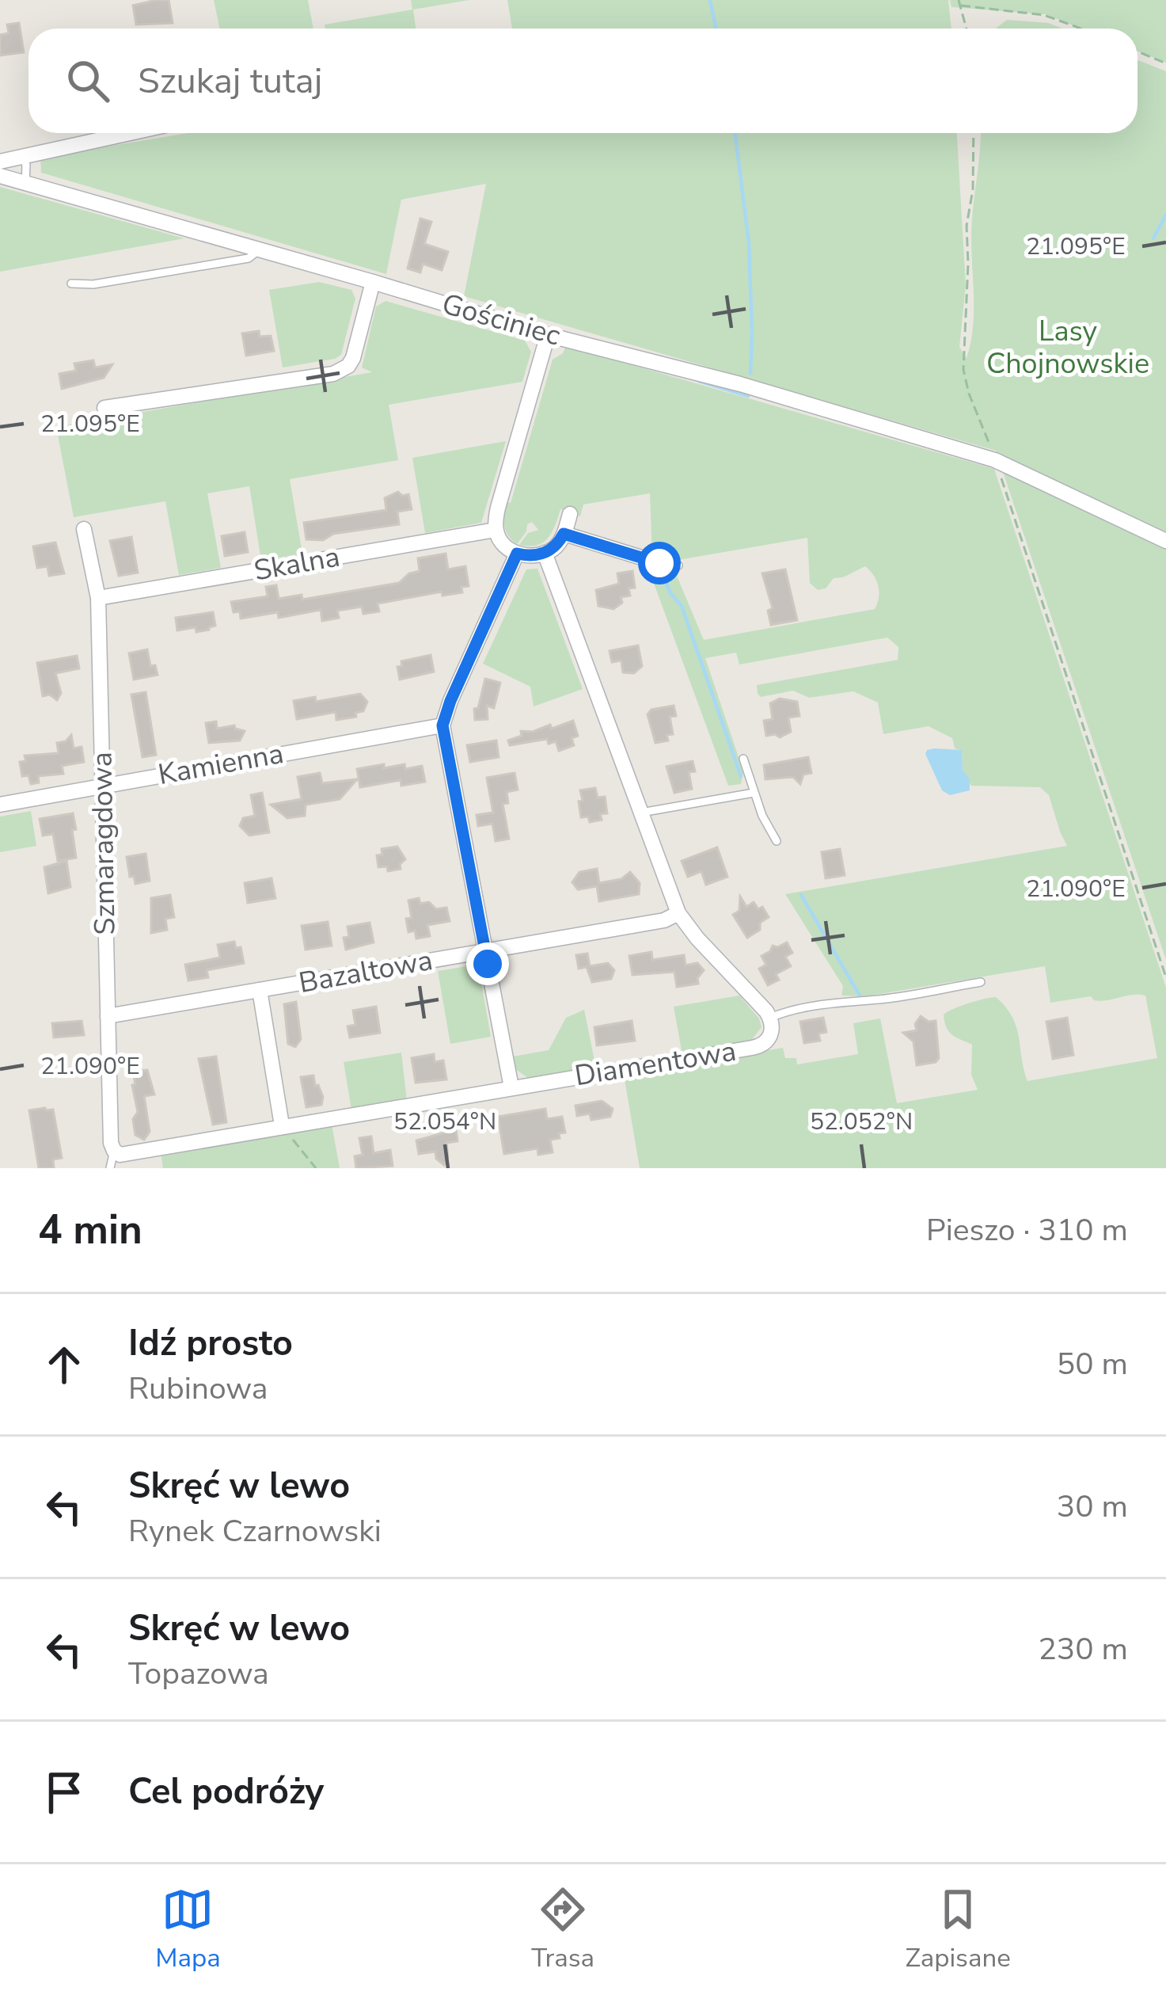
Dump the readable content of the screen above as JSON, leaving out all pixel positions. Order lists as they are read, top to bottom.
{
  "streets": {
    "street": [
      "Gościniec",
      "Skalna",
      "Kamienna",
      "Szmaragdowa",
      "Bazaltowa",
      "Diamentowa"
    ]
  },
  "crossings": [
    ["Skalna", "Szmaragdowa"],
    ["Kamienna", "Szmaragdowa"],
    ["Szmaragdowa", "Bazaltowa"],
    ["Szmaragdowa", "Diamentowa"],
    ["Bazaltowa", "Diamentowa"]
  ],
  "parks": ["Lasy Chojnowskie"],
  "page": {
    "search": "Szukaj tutaj",
    "heading": ["4 min", "Pieszo · 310 m"],
    "list": [
      ["Idź prosto", "Rubinowa", "50 m"],
      ["Skręć w lewo", "Rynek Czarnowski", "30 m"],
      ["Skręć w lewo", "Topazowa", "230 m"],
      "Cel podróży"
    ],
    "nav": ["Mapa", "Trasa", "Zapisane"]
  },
  "coordinates": [
    "21.095°E",
    "21.090°E",
    "52.054°N",
    "52.052°N"
  ]
}
